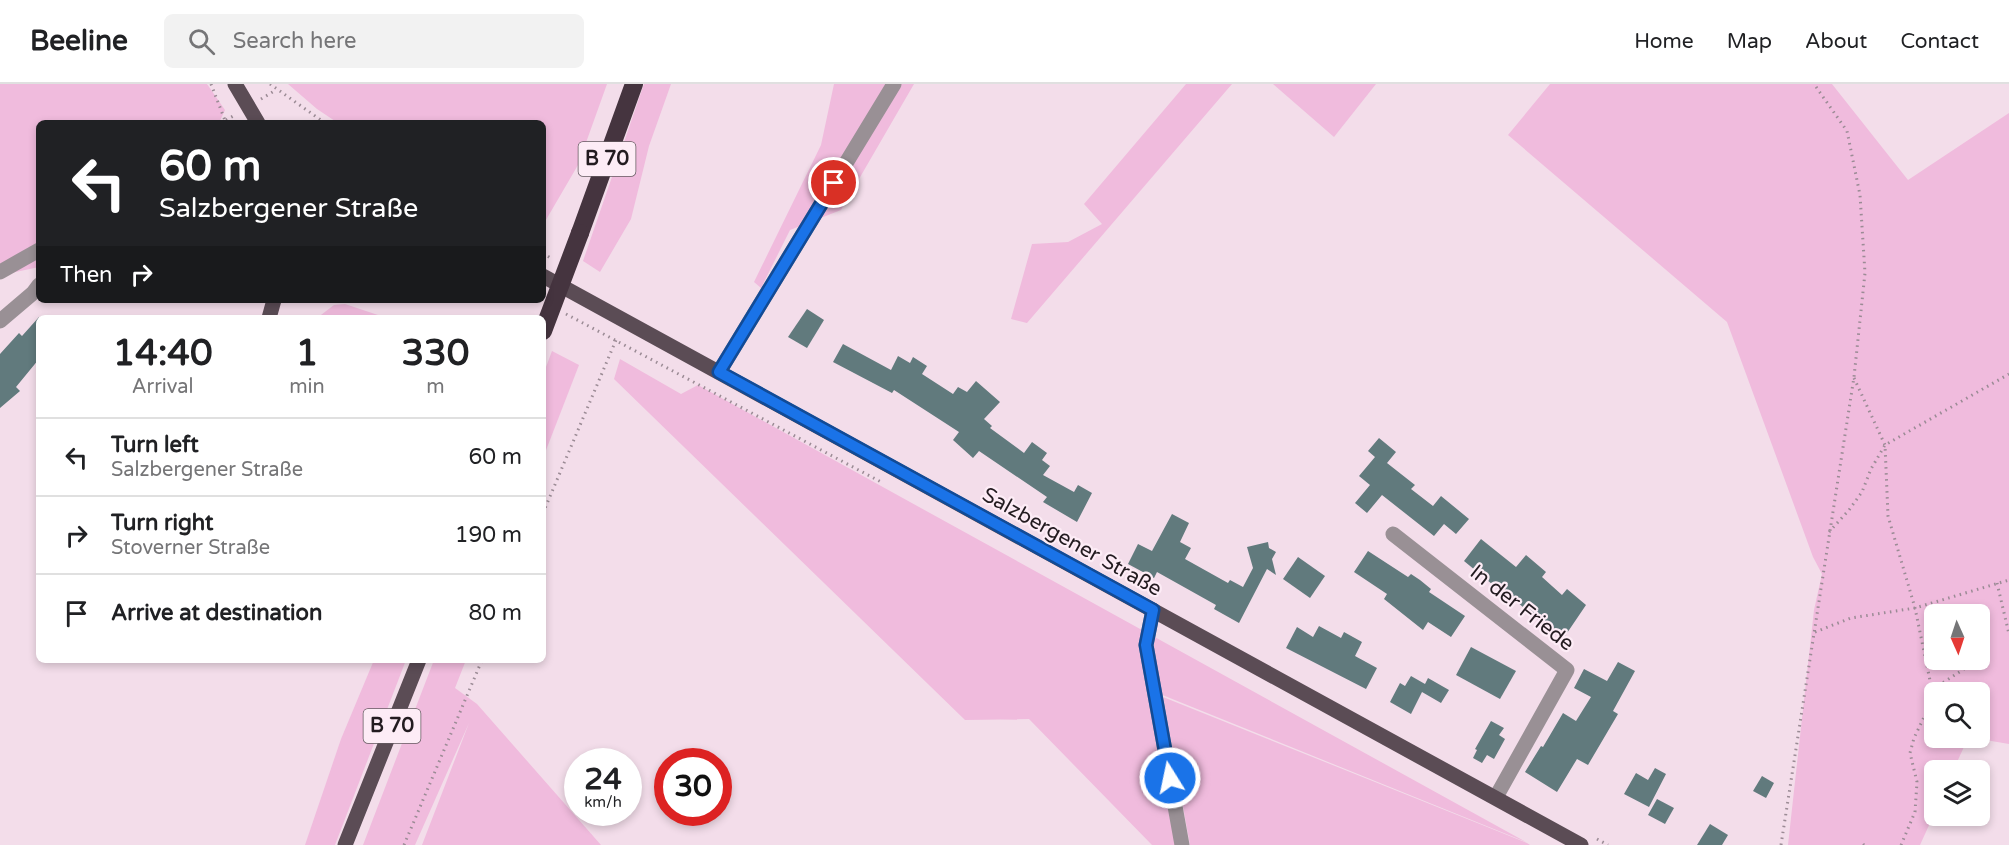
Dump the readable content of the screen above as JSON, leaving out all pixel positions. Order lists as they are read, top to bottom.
{
  "streets": {
    "highway": ["B 70"],
    "main road": ["Salzbergener Straße"],
    "street": ["In der Friede"]
  },
  "crossings": [
    ["Salzbergener Straße", "In der Friede"]
  ],
  "north": "bottom",
  "page": {
    "header": "Beeline",
    "search": "Search here",
    "nav": [
      "Home",
      "Map",
      "About",
      "Contact"
    ],
    "turn": ["60 m", "Salzbergener Straße"],
    "then": "Then",
    "eta": [
      "14:40",
      "Arrival",
      "1",
      "min",
      "330",
      "m"
    ],
    "list": [
      {
        "name": "Turn left",
        "note": "Salzbergener Straße",
        "value": "60 m"
      },
      {
        "name": "Turn right",
        "note": "Stoverner Straße",
        "value": "190 m"
      },
      {
        "name": "Arrive at destination",
        "value": "80 m"
      }
    ],
    "speed": "24 km/h",
    "limit": "30"
  }
}
